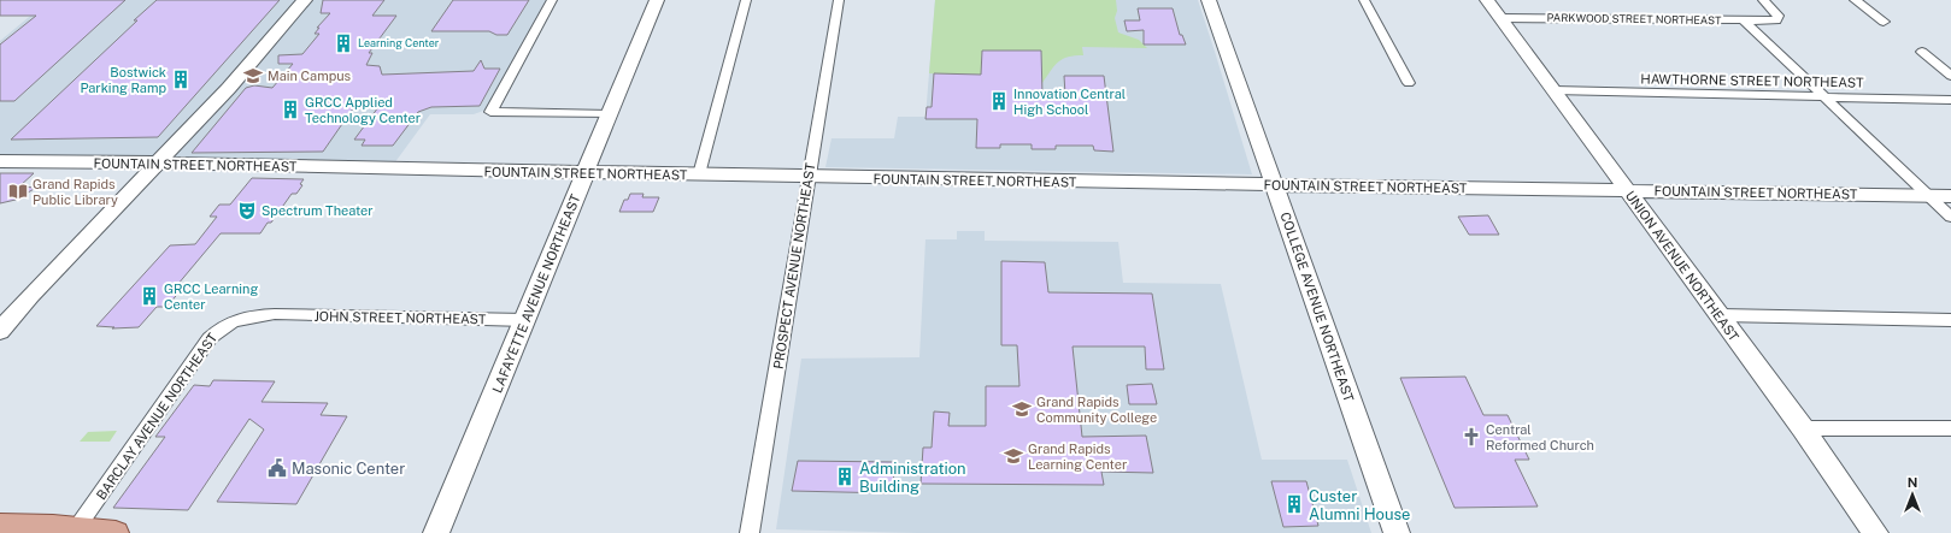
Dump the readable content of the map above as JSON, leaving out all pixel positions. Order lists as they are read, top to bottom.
{
  "streets": {
    "street": [
      "PARKWOOD STREET NORTHEAST",
      "HAWTHORNE STREET NORTHEAST",
      "FOUNTAIN STREET NORTHEAST",
      "PROSPECT AVENUE NORTHEAST",
      "UNION AVENUE NORTHEAST",
      "LAFAYETTE AVENUE NORTHEAST",
      "COLLEGE AVENUE NORTHEAST",
      "JOHN STREET NORTHEAST",
      "BARCLAY AVENUE NORTHEAST"
    ]
  },
  "crossings": [
    ["PARKWOOD STREET NORTHEAST", "UNION AVENUE NORTHEAST"],
    ["HAWTHORNE STREET NORTHEAST", "UNION AVENUE NORTHEAST"],
    ["FOUNTAIN STREET NORTHEAST", "PROSPECT AVENUE NORTHEAST"],
    ["FOUNTAIN STREET NORTHEAST", "UNION AVENUE NORTHEAST"],
    ["FOUNTAIN STREET NORTHEAST", "LAFAYETTE AVENUE NORTHEAST"],
    ["FOUNTAIN STREET NORTHEAST", "COLLEGE AVENUE NORTHEAST"],
    ["LAFAYETTE AVENUE NORTHEAST", "JOHN STREET NORTHEAST"],
    ["JOHN STREET NORTHEAST", "BARCLAY AVENUE NORTHEAST"]
  ],
  "places": {
    "building": [
      "Learning Center",
      "Bostwick Parking Ramp",
      "Innovation Central High School",
      "GRCC Applied Technology Center",
      "GRCC Learning Center",
      "Administration Building",
      "Custer Alumni House"
    ],
    "school or university": ["Main Campus", "Grand Rapids Community College", "Grand Rapids Learning Center"],
    "library": ["Grand Rapids Public Library"],
    "theatre": ["Spectrum Theater"],
    "church": ["Central Reformed Church"],
    "public building": ["Masonic Center"]
  },
  "north": "top"
}
